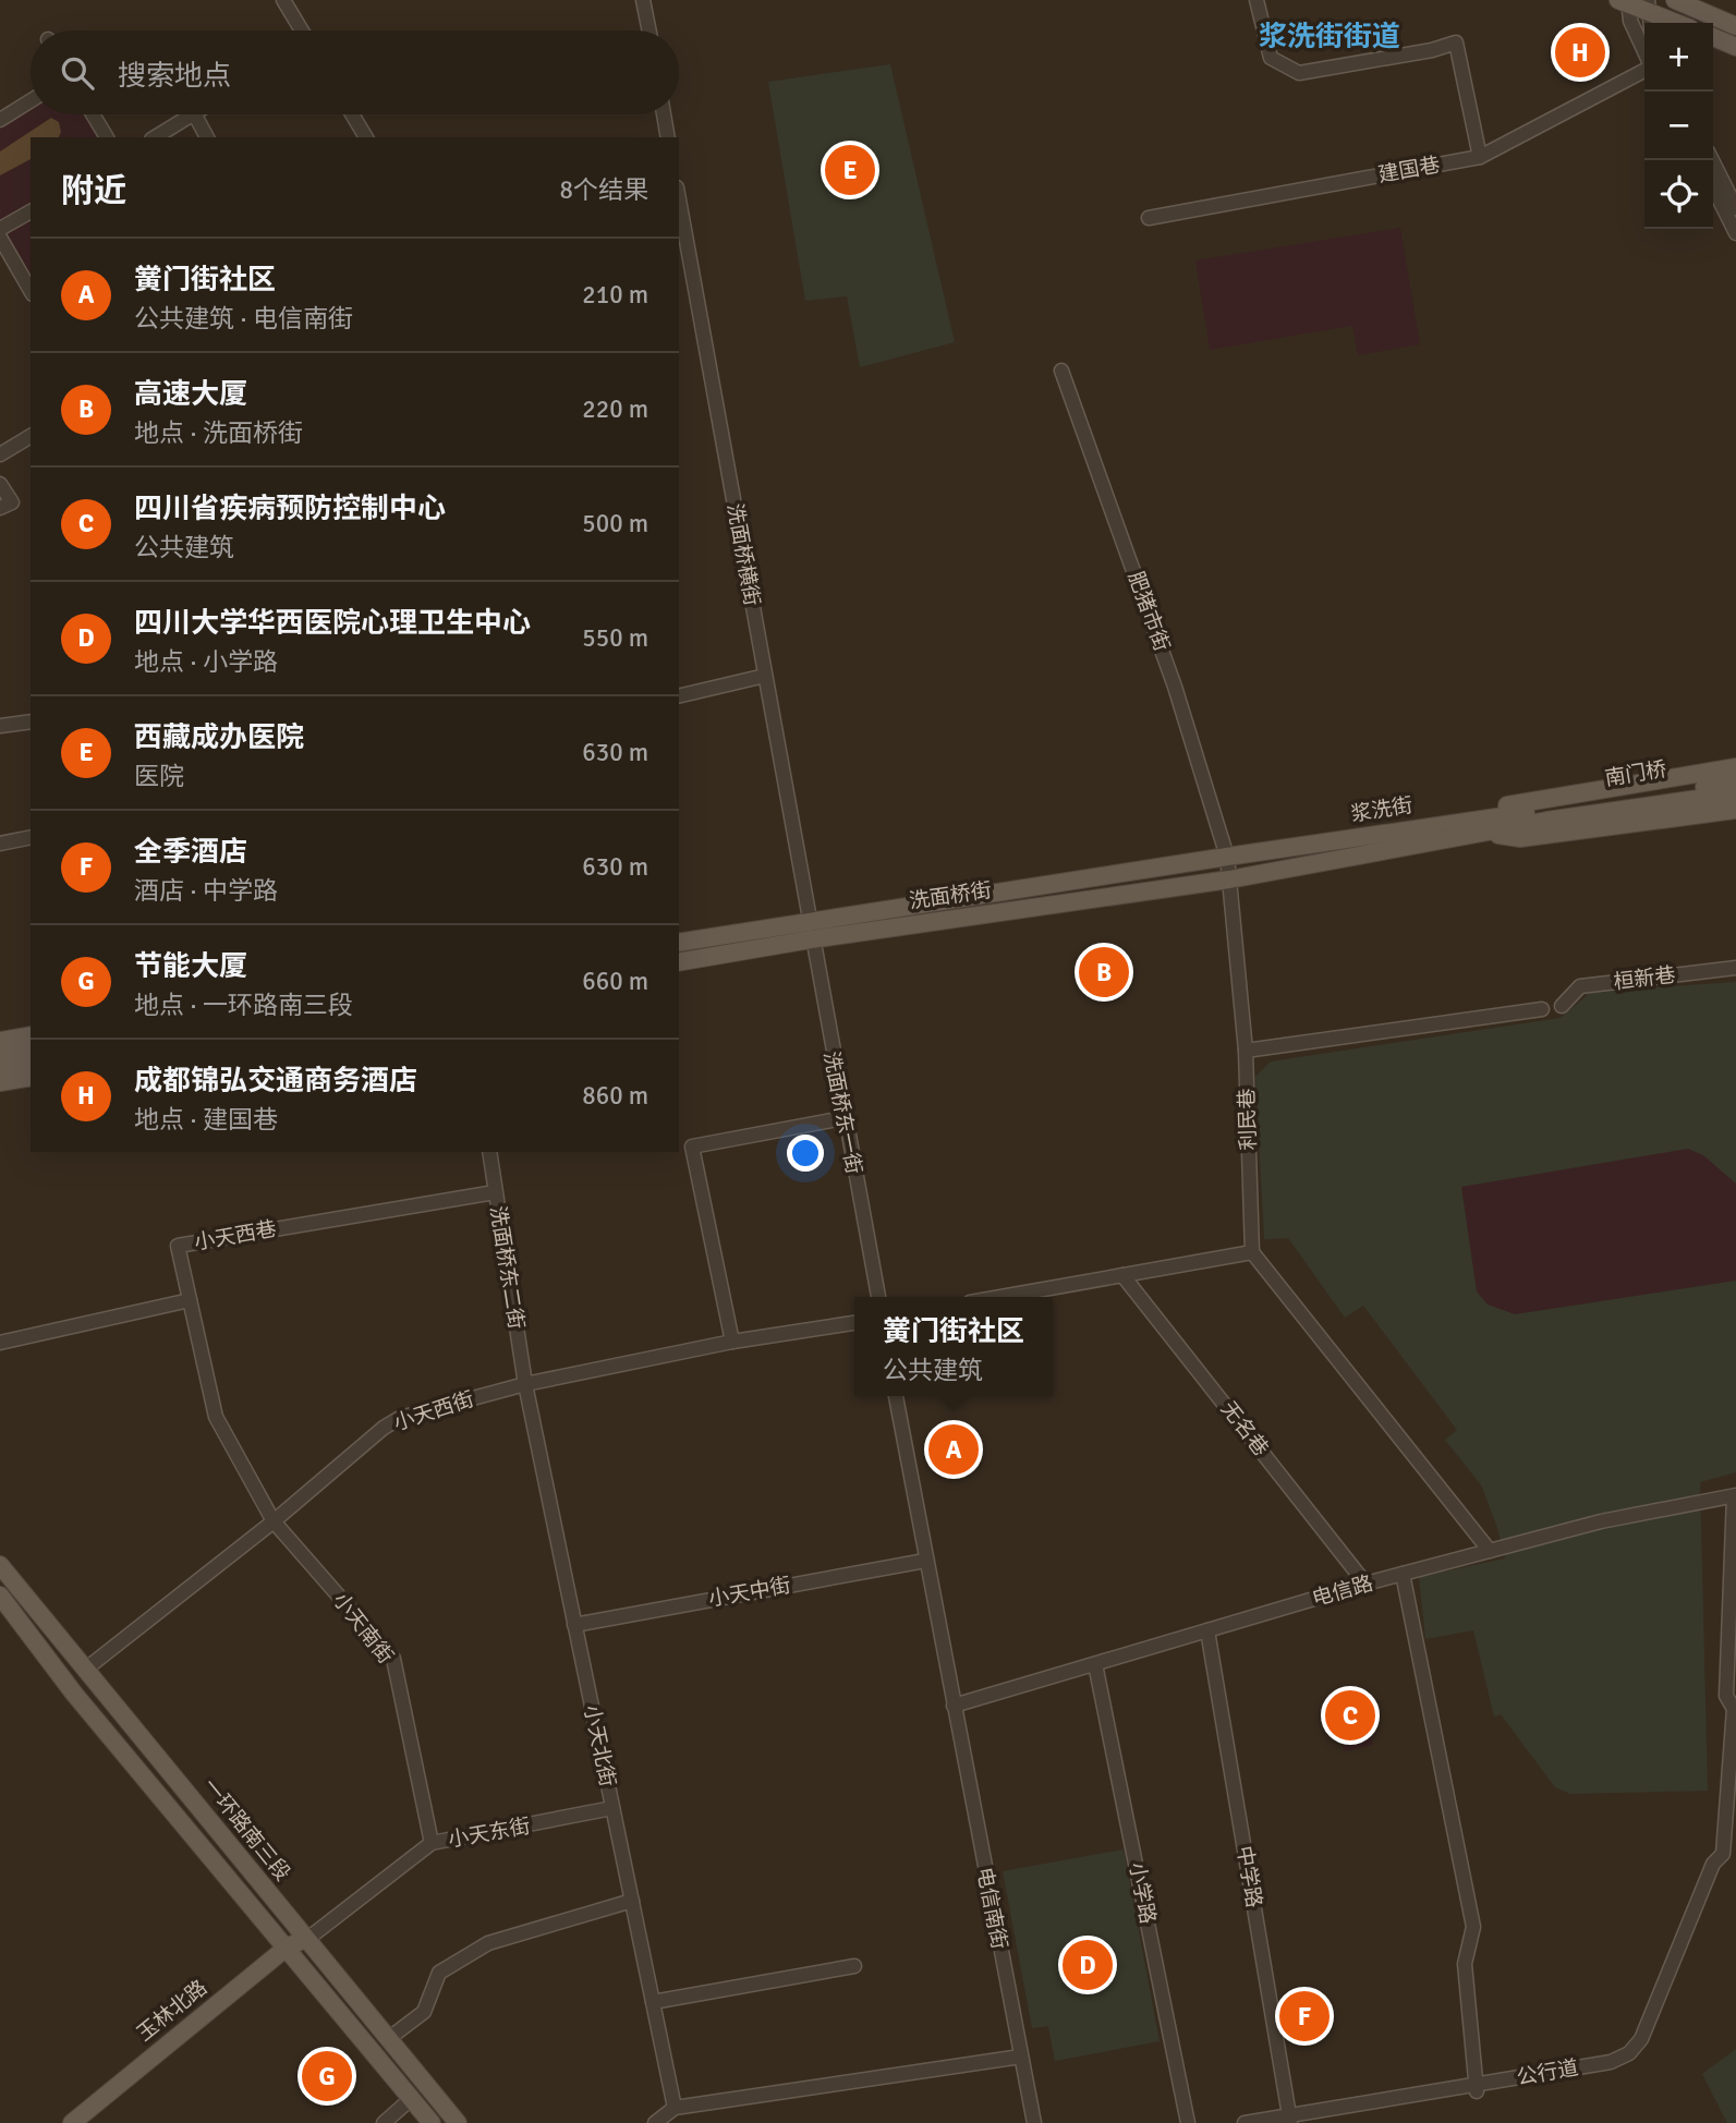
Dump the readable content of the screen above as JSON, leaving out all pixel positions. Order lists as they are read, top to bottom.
{
  "streets": {
    "main road": [
      "南门桥",
      "浆洗街",
      "洗面桥街",
      "一环路南三段",
      "玉林北路"
    ],
    "street": [
      "建国巷",
      "洗面桥横街",
      "肥猪市街",
      "桓新巷",
      "洗面桥东一街",
      "利民巷",
      "小天西巷",
      "洗面桥东二街",
      "小天西街",
      "无名巷",
      "电信路",
      "小天中街",
      "小天南街",
      "小天北街",
      "小天东街",
      "中学路",
      "小学路",
      "电信南街",
      "公行道"
    ]
  },
  "crossings": [
    ["洗面桥横街", "洗面桥街"],
    ["洗面桥横街", "洗面桥东一街"],
    ["肥猪市街", "浆洗街"],
    ["肥猪市街", "洗面桥街"],
    ["肥猪市街", "利民巷"],
    ["南门桥", "浆洗街"],
    ["浆洗街", "洗面桥街"],
    ["浆洗街", "利民巷"],
    ["洗面桥街", "洗面桥东一街"],
    ["洗面桥街", "利民巷"],
    ["小天西巷", "洗面桥东二街"],
    ["小天西巷", "小天西街"],
    ["小天西巷", "小天南街"],
    ["洗面桥东二街", "小天西街"],
    ["洗面桥东二街", "小天北街"],
    ["小天西街", "小天南街"],
    ["小天西街", "小天北街"],
    ["小天西街", "一环路南三段"],
    ["无名巷", "电信路"],
    ["电信路", "中学路"],
    ["电信路", "小学路"],
    ["电信路", "电信南街"],
    ["电信路", "公行道"],
    ["小天中街", "小天北街"],
    ["小天中街", "电信南街"],
    ["小天南街", "小天东街"],
    ["小天北街", "小天东街"],
    ["一环路南三段", "小天东街"],
    ["一环路南三段", "玉林北路"],
    ["小天东街", "玉林北路"],
    ["中学路", "公行道"]
  ],
  "districts": ["浆洗街街道"],
  "page": {
    "map_buttons": ["+", "−"],
    "pins": [
      "H",
      "E",
      "B",
      "A",
      "C",
      "D",
      "F",
      "G"
    ],
    "search": "搜索地点",
    "heading": ["附近", "8个结果"],
    "list": [
      {
        "mark": "A",
        "name": "黉门街社区",
        "note": "公共建筑 · 电信南街",
        "value": "210 m"
      },
      {
        "mark": "B",
        "name": "高速大厦",
        "note": "地点 · 洗面桥街",
        "value": "220 m"
      },
      {
        "mark": "C",
        "name": "四川省疾病预防控制中心",
        "note": "公共建筑",
        "value": "500 m"
      },
      {
        "mark": "D",
        "name": "四川大学华西医院心理卫生中心",
        "note": "地点 · 小学路",
        "value": "550 m"
      },
      {
        "mark": "E",
        "name": "西藏成办医院",
        "note": "医院",
        "value": "630 m"
      },
      {
        "mark": "F",
        "name": "全季酒店",
        "note": "酒店 · 中学路",
        "value": "630 m"
      },
      {
        "mark": "G",
        "name": "节能大厦",
        "note": "地点 · 一环路南三段",
        "value": "660 m"
      },
      {
        "mark": "H",
        "name": "成都锦弘交通商务酒店",
        "note": "地点 · 建国巷",
        "value": "860 m"
      }
    ],
    "popup": ["黉门街社区", "公共建筑"]
  }
}
